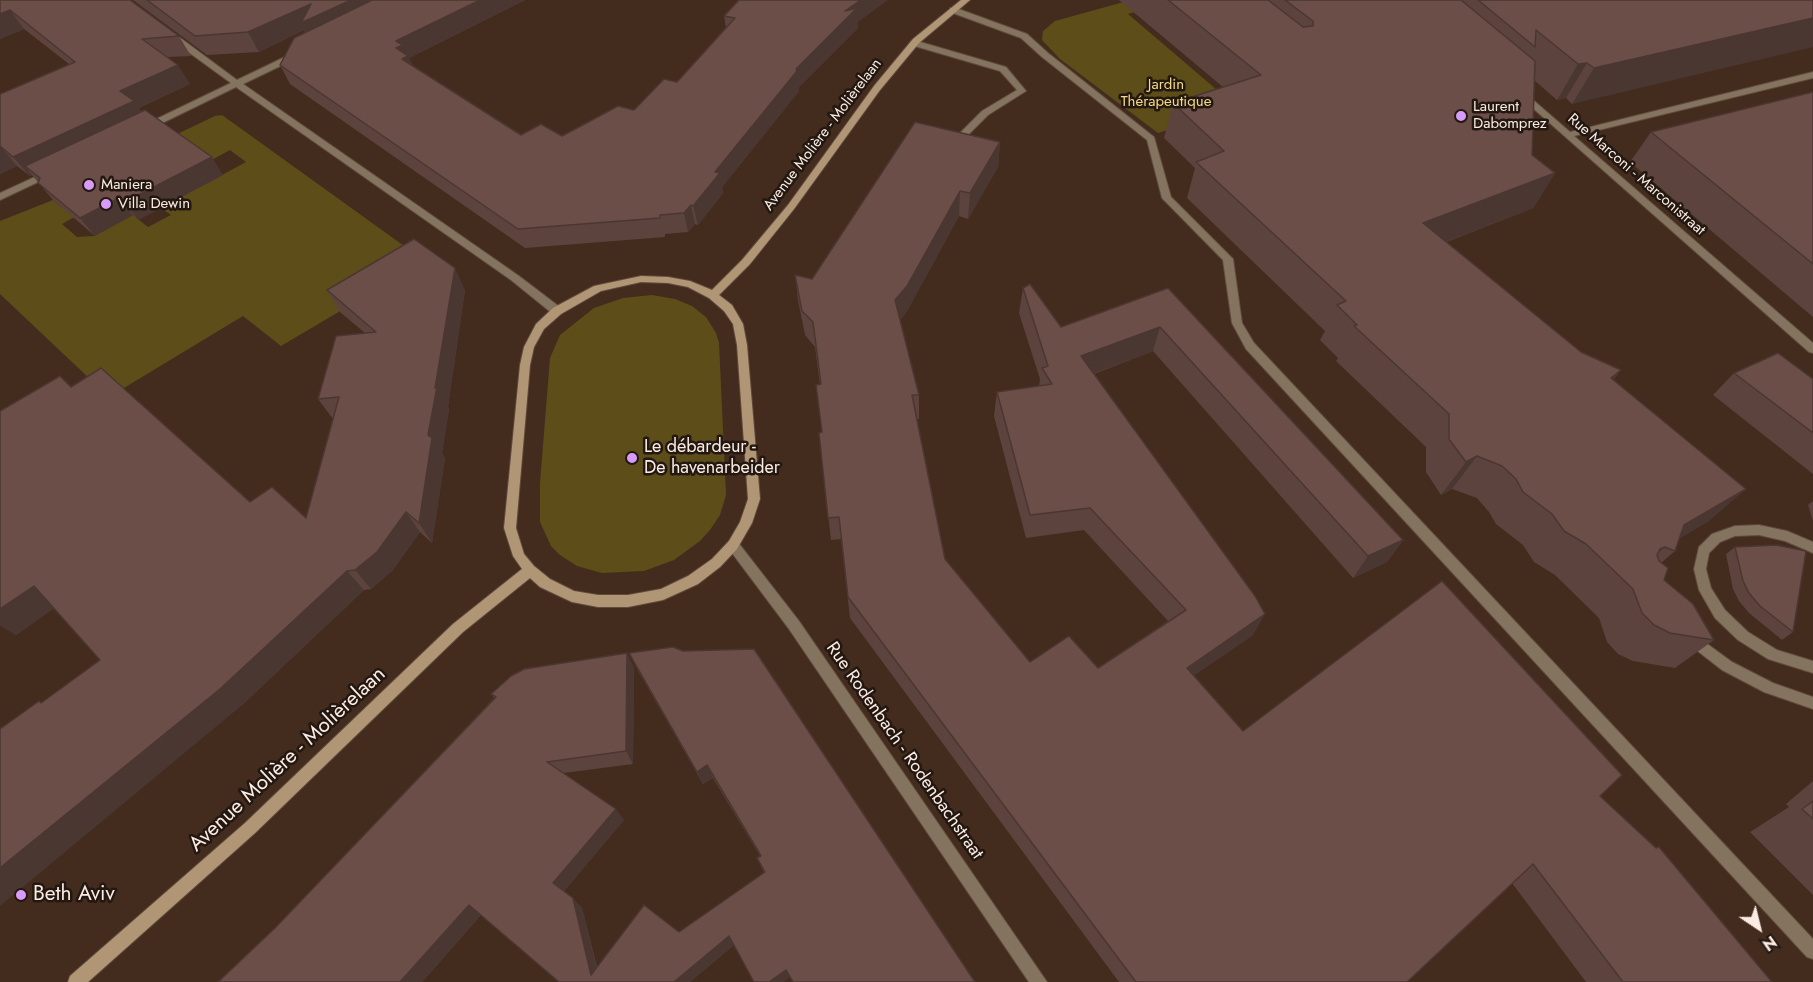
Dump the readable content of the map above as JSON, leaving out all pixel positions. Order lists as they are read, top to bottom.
{
  "streets": {
    "street": ["Avenue Molière - Molièrelaan", "Rue Marconi - Marconistraat", "Rue Rodenbach - Rodenbachstraat"]
  },
  "parks": ["Jardin Thérapeutique"],
  "places": [
    "Laurent Dabomprez",
    "Maniera",
    "Villa Dewin",
    "Le débardeur - De havenarbeider",
    "Beth Aviv"
  ],
  "north": "bottom right"
}
